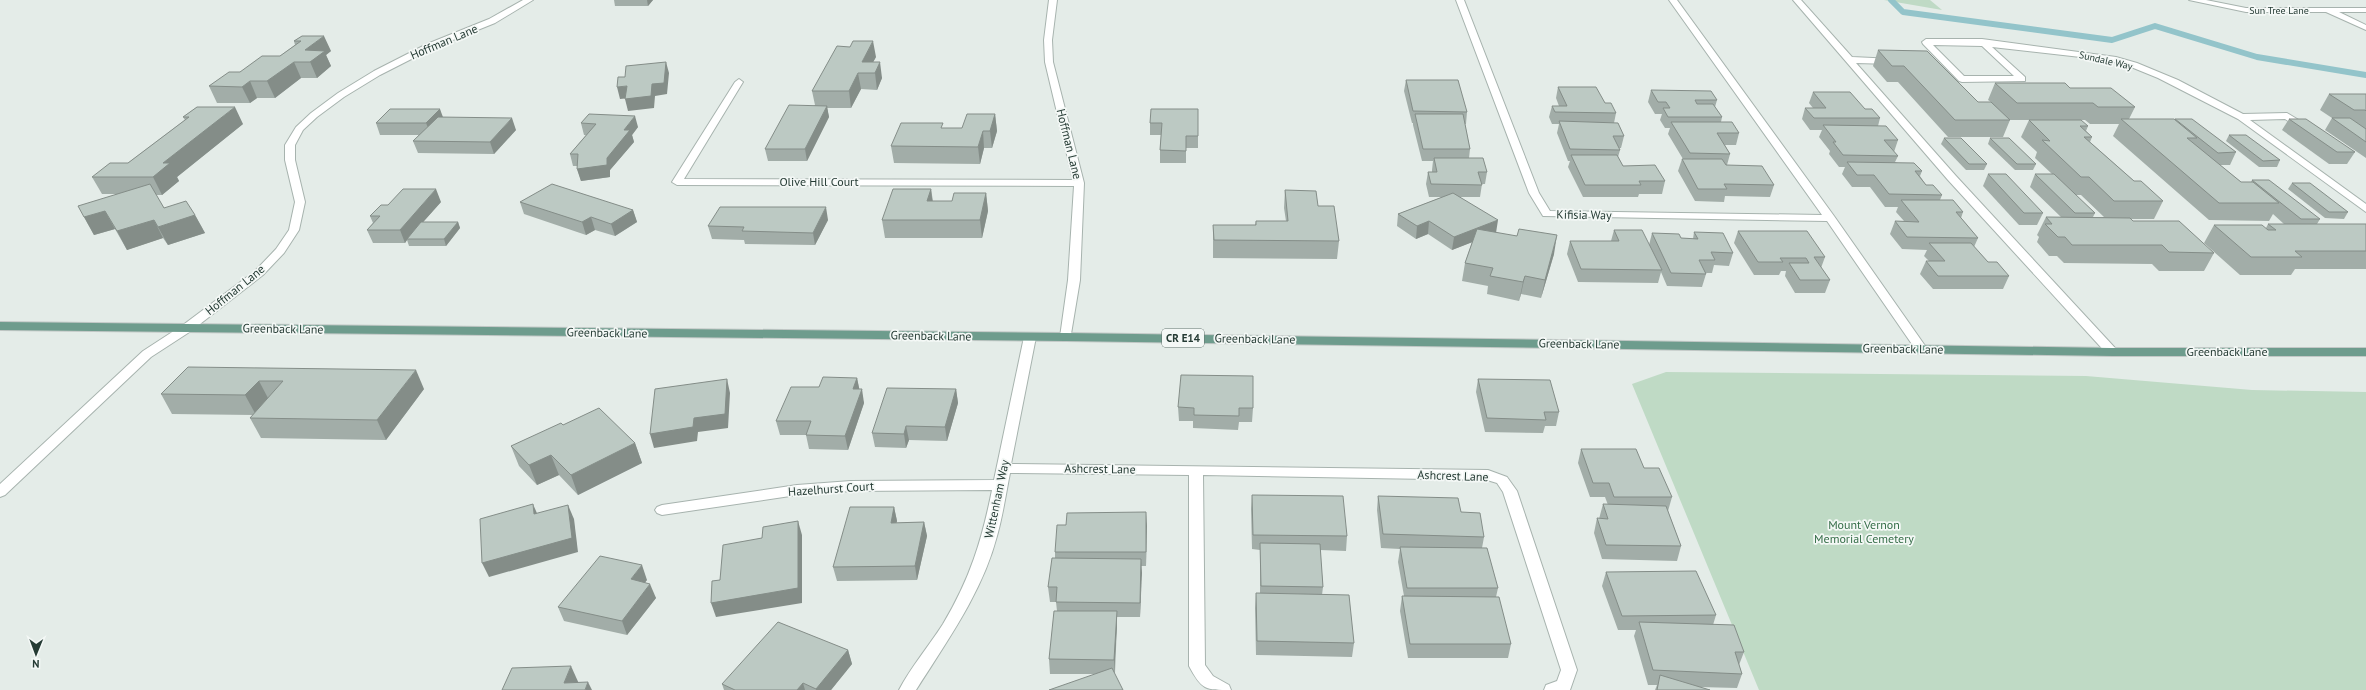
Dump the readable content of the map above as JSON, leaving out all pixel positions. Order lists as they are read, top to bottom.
{
  "streets": {
    "main road": ["Greenback Lane", "CR E14"],
    "street": [
      "Sun Tree Lane",
      "Hoffman Lane",
      "Sundale Way",
      "Olive Hill Court",
      "Kifisia Way",
      "Ashcrest Lane",
      "Hazelhurst Court",
      "Wittenham Way"
    ]
  },
  "crossings": [
    ["Hoffman Lane", "Olive Hill Court"],
    ["Hoffman Lane", "Greenback Lane"],
    ["Greenback Lane", "Wittenham Way"],
    ["Ashcrest Lane", "Wittenham Way"],
    ["Hazelhurst Court", "Wittenham Way"]
  ],
  "parks": ["Mount Vernon Memorial Cemetery"],
  "north": "bottom"
}
